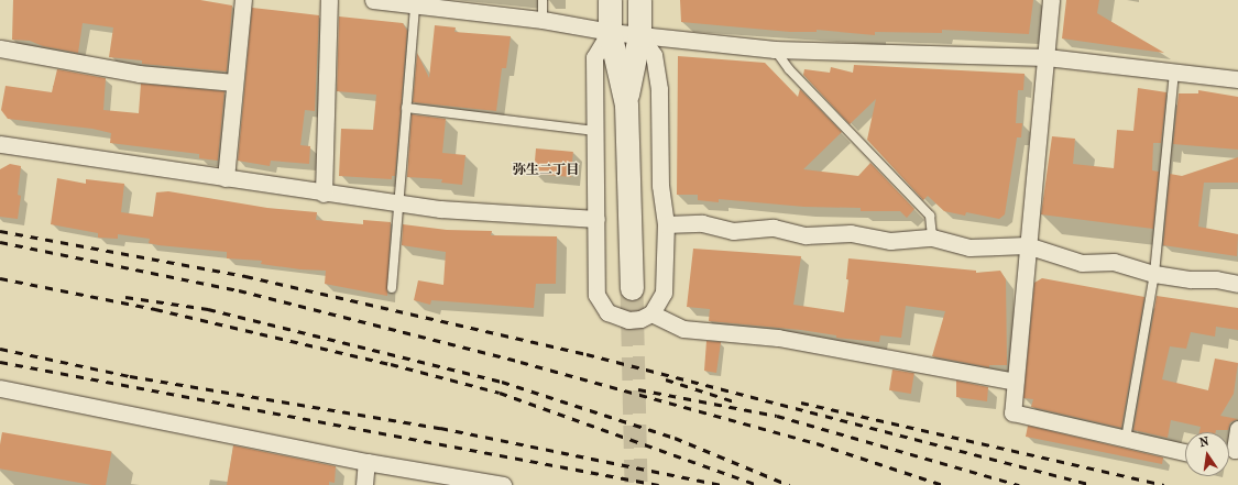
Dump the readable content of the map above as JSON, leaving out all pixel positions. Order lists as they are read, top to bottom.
{
  "districts": ["弥生二丁目"],
  "north": "top"
}
